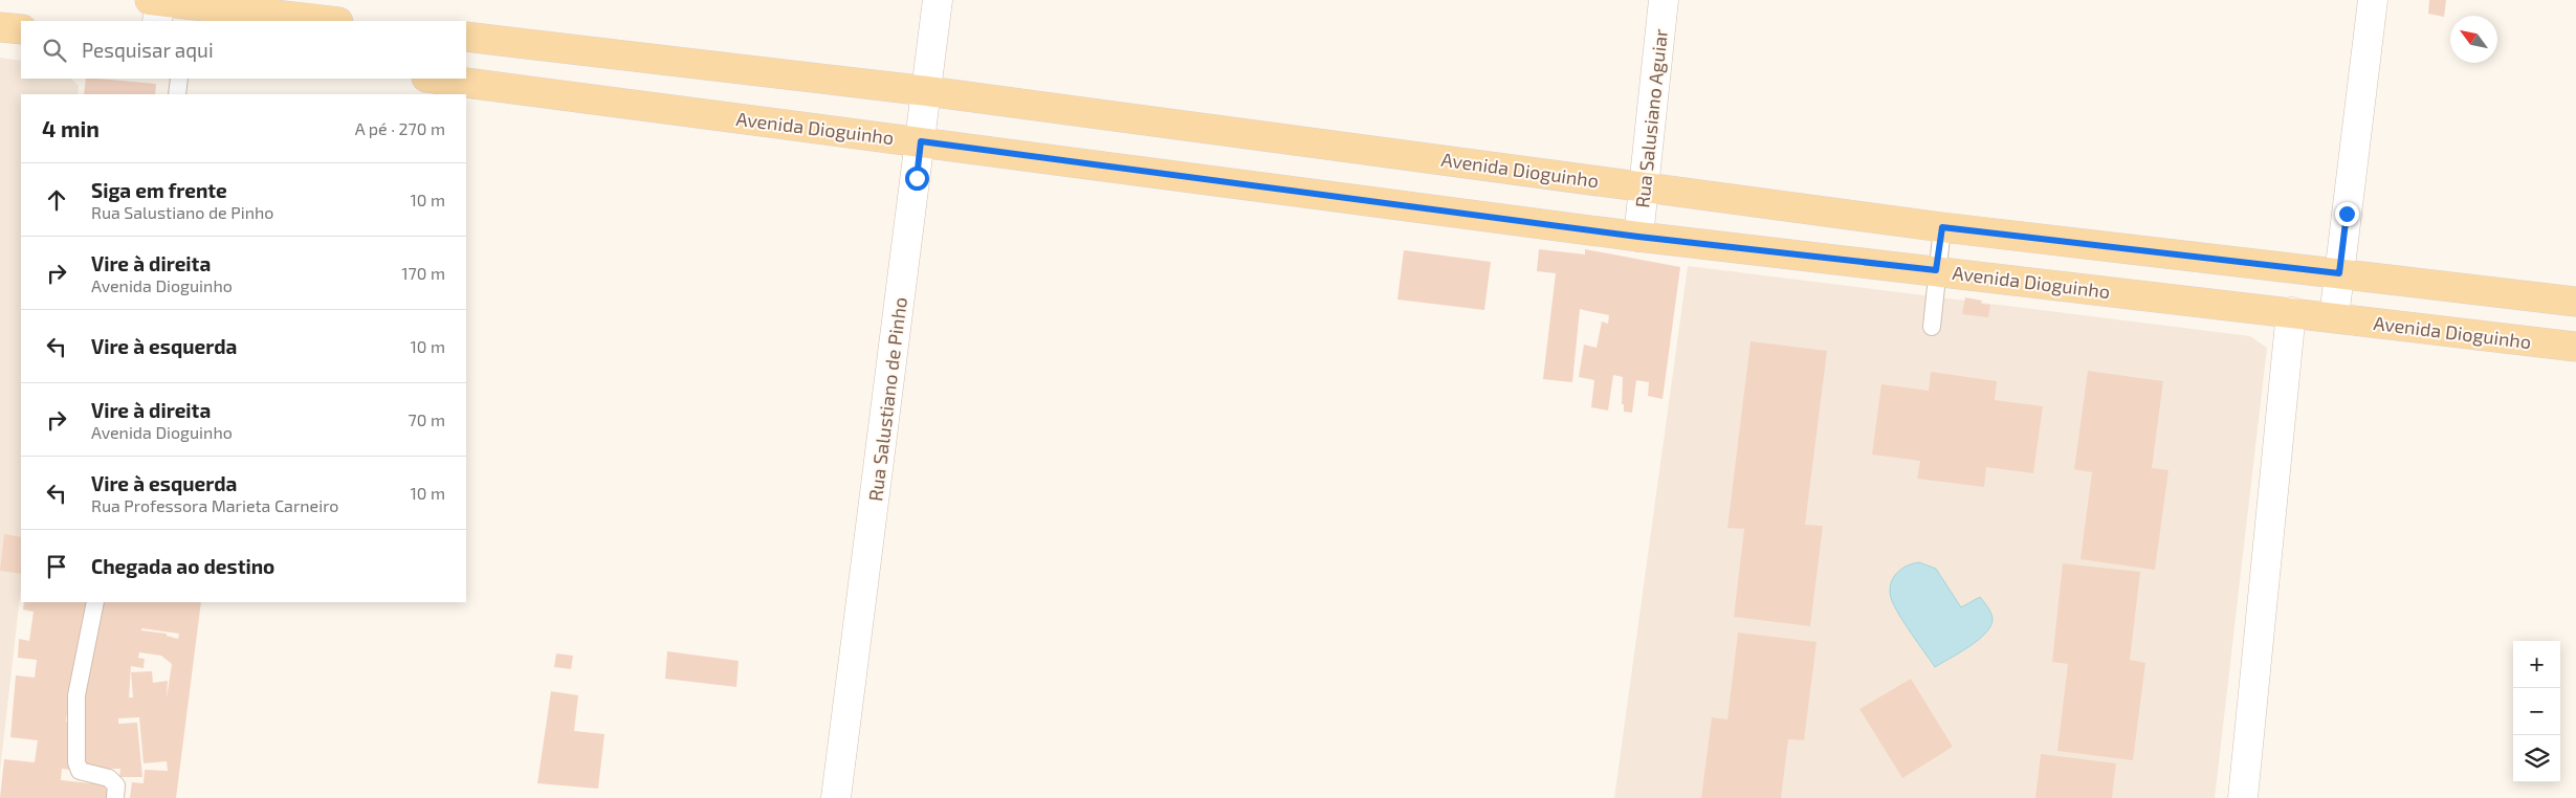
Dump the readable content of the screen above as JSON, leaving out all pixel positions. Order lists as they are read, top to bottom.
{
  "streets": {
    "main road": ["Avenida Dioguinho"],
    "street": ["Rua Salusiano Aguiar", "Rua Salustiano de Pinho"]
  },
  "crossings": [
    ["Rua Salusiano Aguiar", "Avenida Dioguinho"],
    ["Avenida Dioguinho", "Rua Salustiano de Pinho"]
  ],
  "north": "top left",
  "page": {
    "search": "Pesquisar aqui",
    "heading": ["4 min", "A pé · 270 m"],
    "list": [
      ["Siga em frente", "Rua Salustiano de Pinho", "10 m"],
      ["Vire à direita", "Avenida Dioguinho", "170 m"],
      ["Vire à esquerda", "10 m"],
      ["Vire à direita", "Avenida Dioguinho", "70 m"],
      ["Vire à esquerda", "Rua Professora Marieta Carneiro", "10 m"],
      "Chegada ao destino"
    ],
    "map_buttons": ["+", "−"]
  }
}
